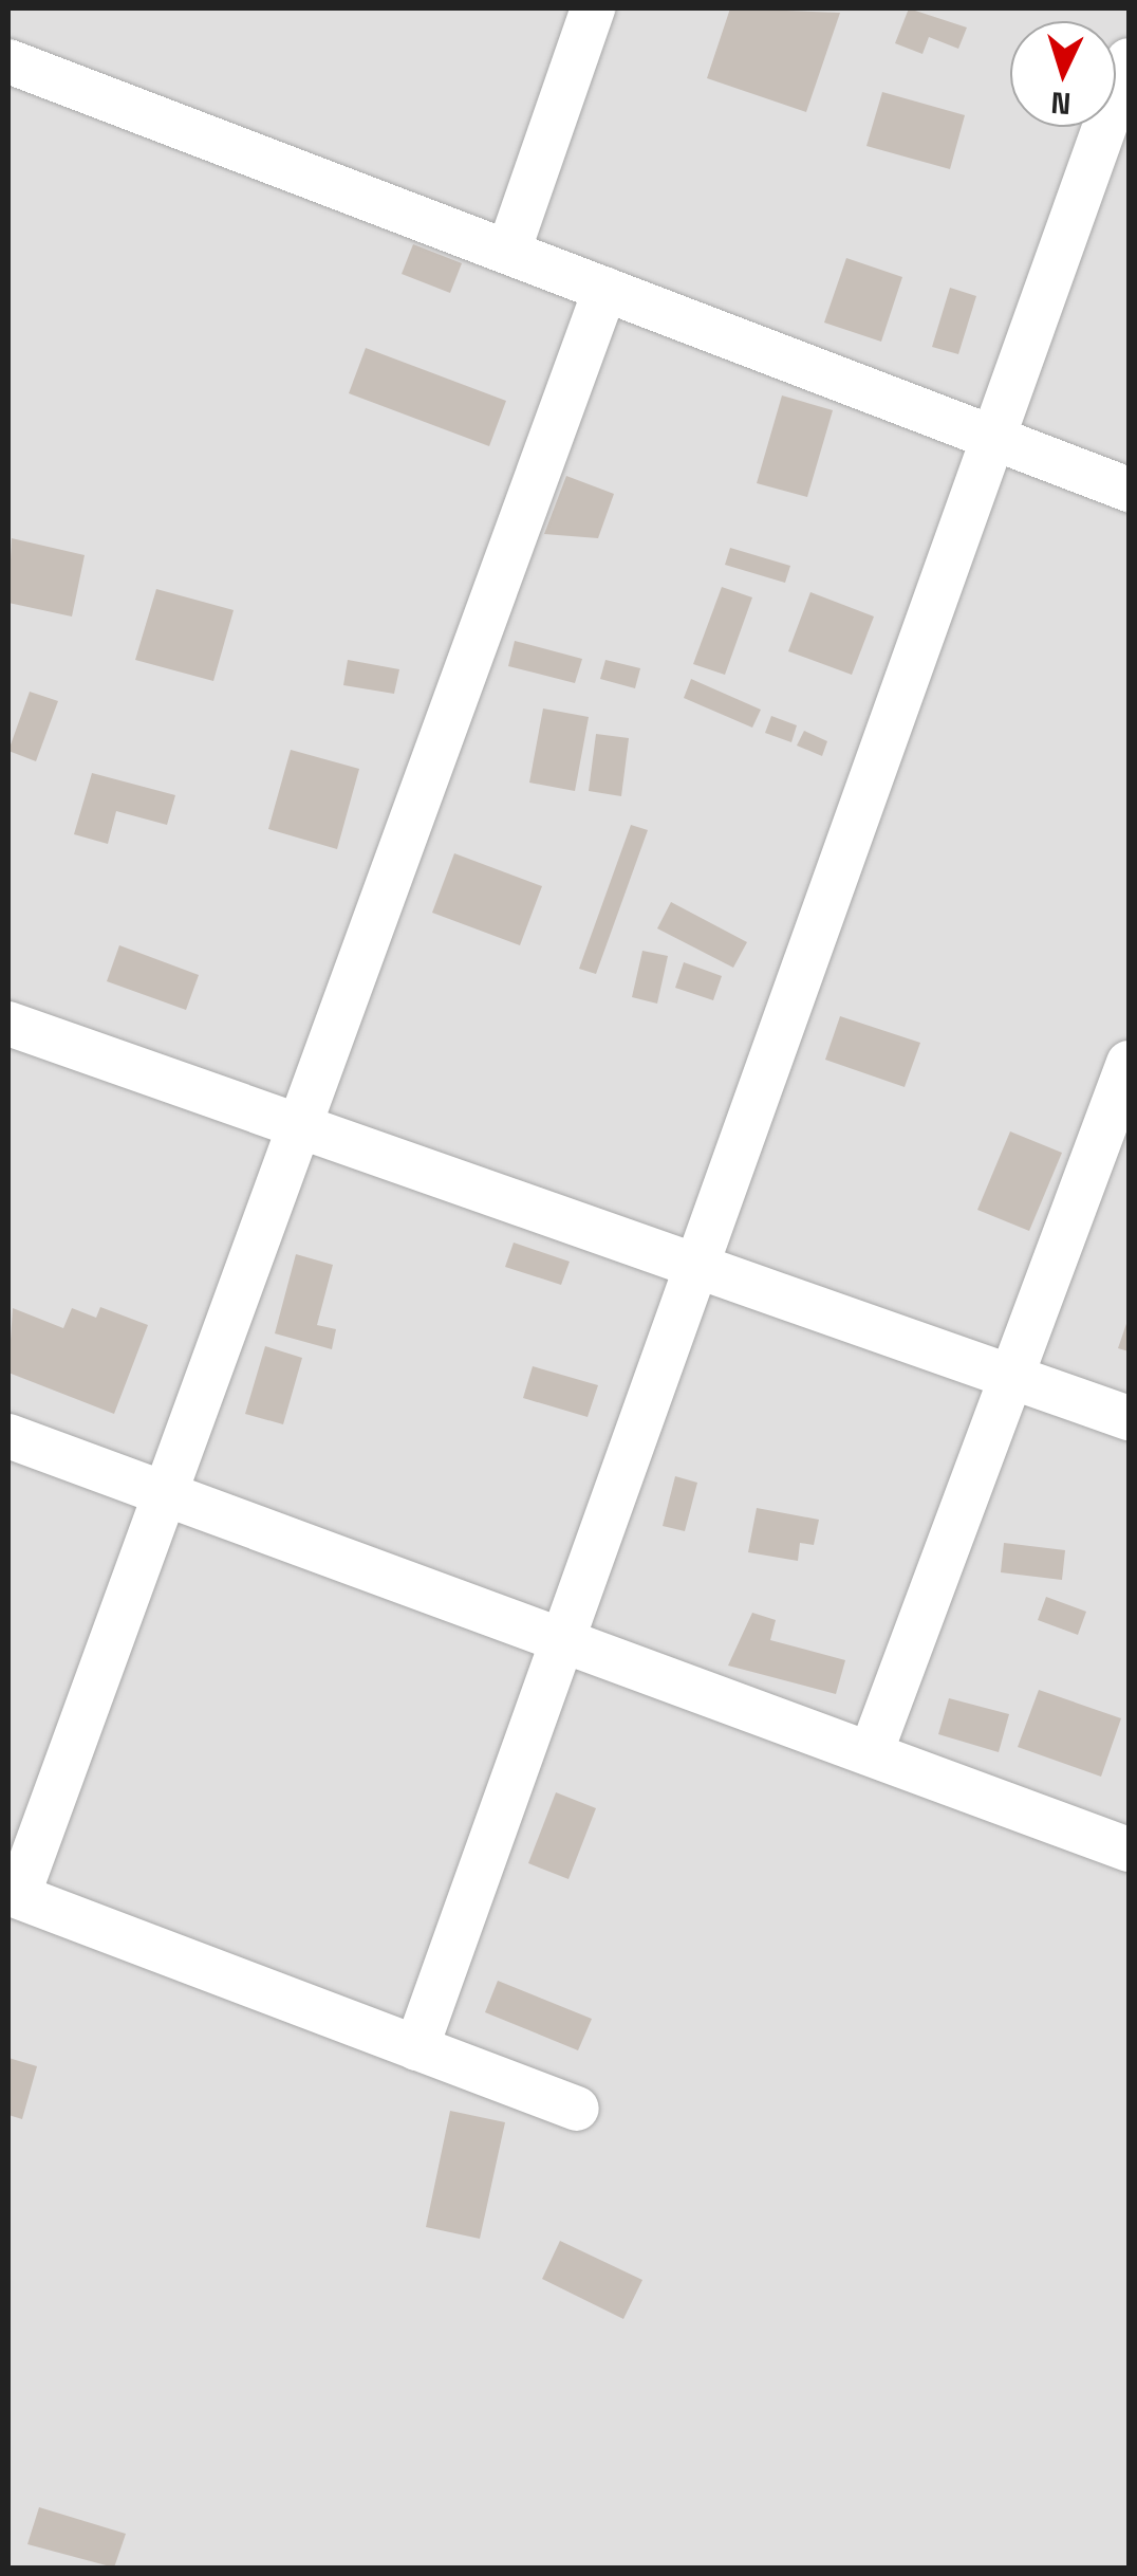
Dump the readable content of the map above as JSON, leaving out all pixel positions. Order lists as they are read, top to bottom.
{
  "north": "bottom"
}
